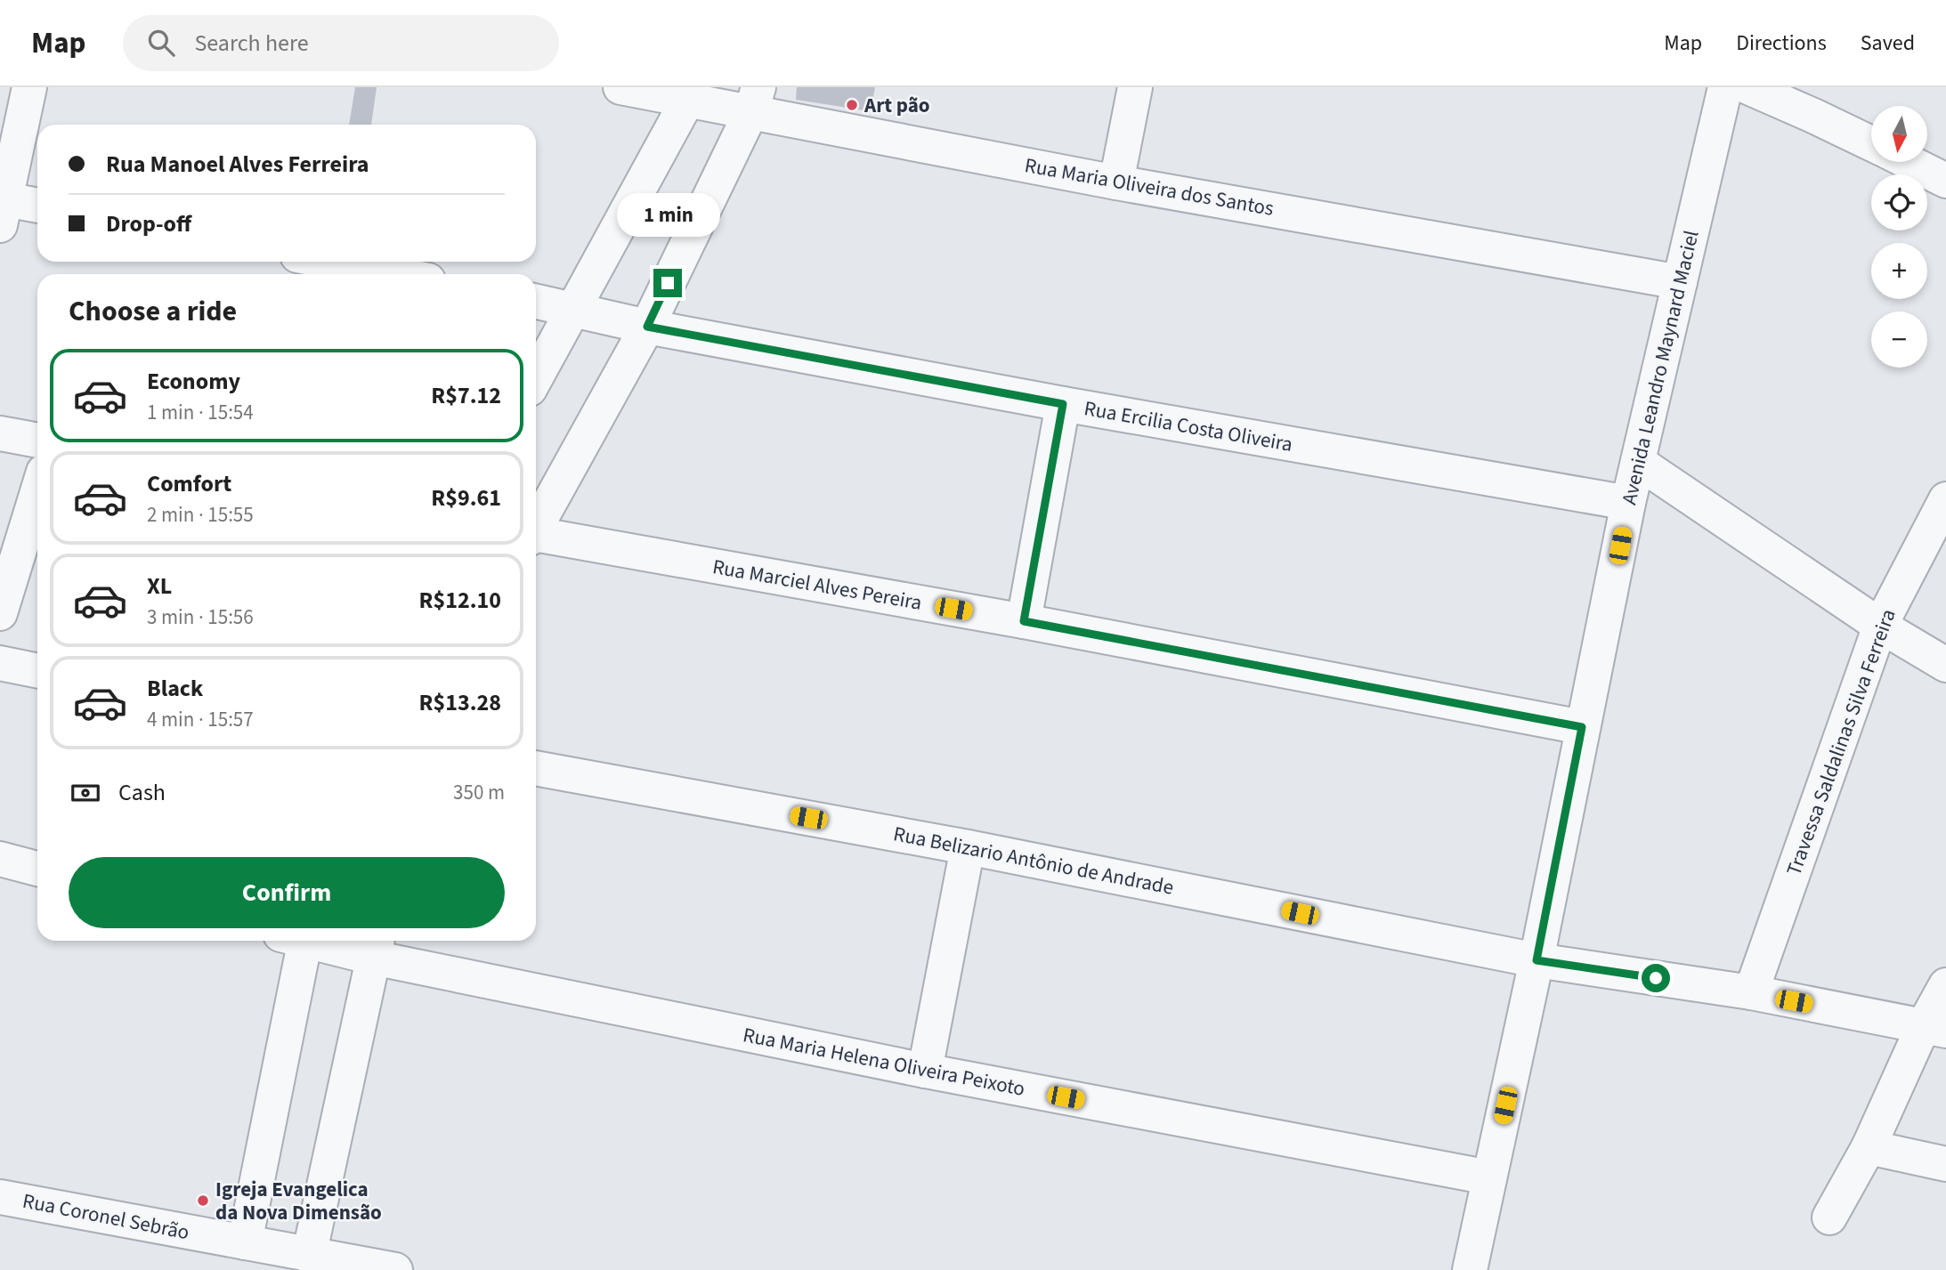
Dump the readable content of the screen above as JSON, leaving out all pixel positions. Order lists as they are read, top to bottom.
{
  "streets": {
    "street": [
      "Rua Maria Oliveira dos Santos",
      "Avenida Leandro Maynard Maciel",
      "Rua Ercilia Costa Oliveira",
      "Rua Marciel Alves Pereira",
      "Travessa Saldalinas Silva Ferreira",
      "Rua Belizario Antônio de Andrade",
      "Rua Maria Helena Oliveira Peixoto",
      "Rua Coronel Sebrão"
    ]
  },
  "crossings": [
    ["Rua Maria Oliveira dos Santos", "Avenida Leandro Maynard Maciel"],
    ["Avenida Leandro Maynard Maciel", "Rua Ercilia Costa Oliveira"],
    ["Avenida Leandro Maynard Maciel", "Rua Marciel Alves Pereira"],
    ["Avenida Leandro Maynard Maciel", "Rua Belizario Antônio de Andrade"],
    ["Avenida Leandro Maynard Maciel", "Rua Maria Helena Oliveira Peixoto"],
    ["Travessa Saldalinas Silva Ferreira", "Rua Belizario Antônio de Andrade"]
  ],
  "places": ["Art pão", "Igreja Evangelica da Nova Dimensão"],
  "north": "bottom",
  "page": {
    "header": "Map",
    "search": "Search here",
    "nav": ["Map", "Directions", "Saved"],
    "map_buttons": ["+", "−"],
    "banner": ["Rua Manoel Alves Ferreira", "Drop-off"],
    "bubble": "1 min",
    "heading": "Choose a ride",
    "list": [
      {
        "name": "Economy",
        "note": "1 min · 15:54",
        "value": "R$7.12"
      },
      {
        "name": "Comfort",
        "note": "2 min · 15:55",
        "value": "R$9.61"
      },
      {
        "name": "XL",
        "note": "3 min · 15:56",
        "value": "R$12.10"
      },
      {
        "name": "Black",
        "note": "4 min · 15:57",
        "value": "R$13.28"
      }
    ],
    "pay": ["Cash", "350 m"],
    "buttons": "Confirm"
  }
}
